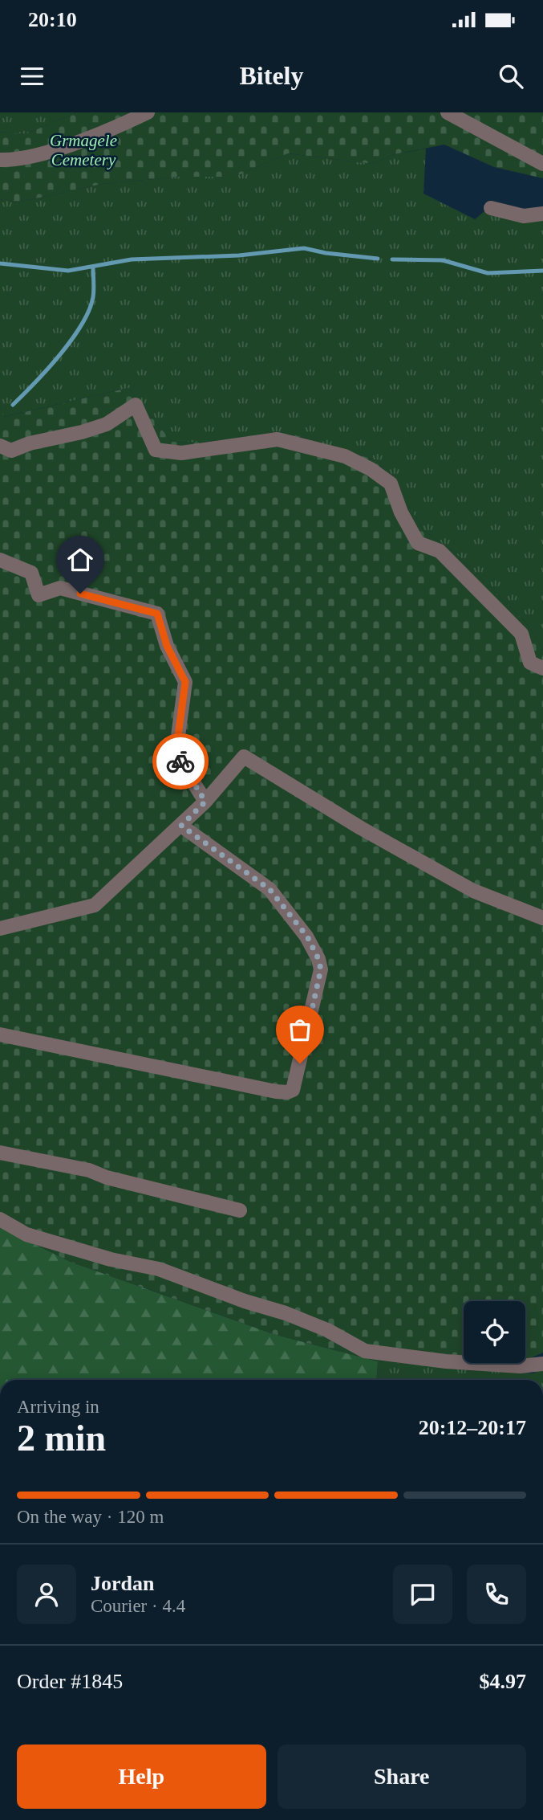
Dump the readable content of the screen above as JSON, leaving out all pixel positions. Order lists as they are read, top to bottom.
{
  "parks": ["Grmagele Cemetery"],
  "page": {
    "status": "20:10",
    "header": "Bitely",
    "heading": ["2 min", "Arriving in", "20:12–20:17"],
    "panel": [
      "Jordan",
      "Courier · 4.4",
      "Order #1845",
      "$4.97"
    ],
    "bar": "On the way · 120 m",
    "buttons": ["Help", "Share"]
  }
}
